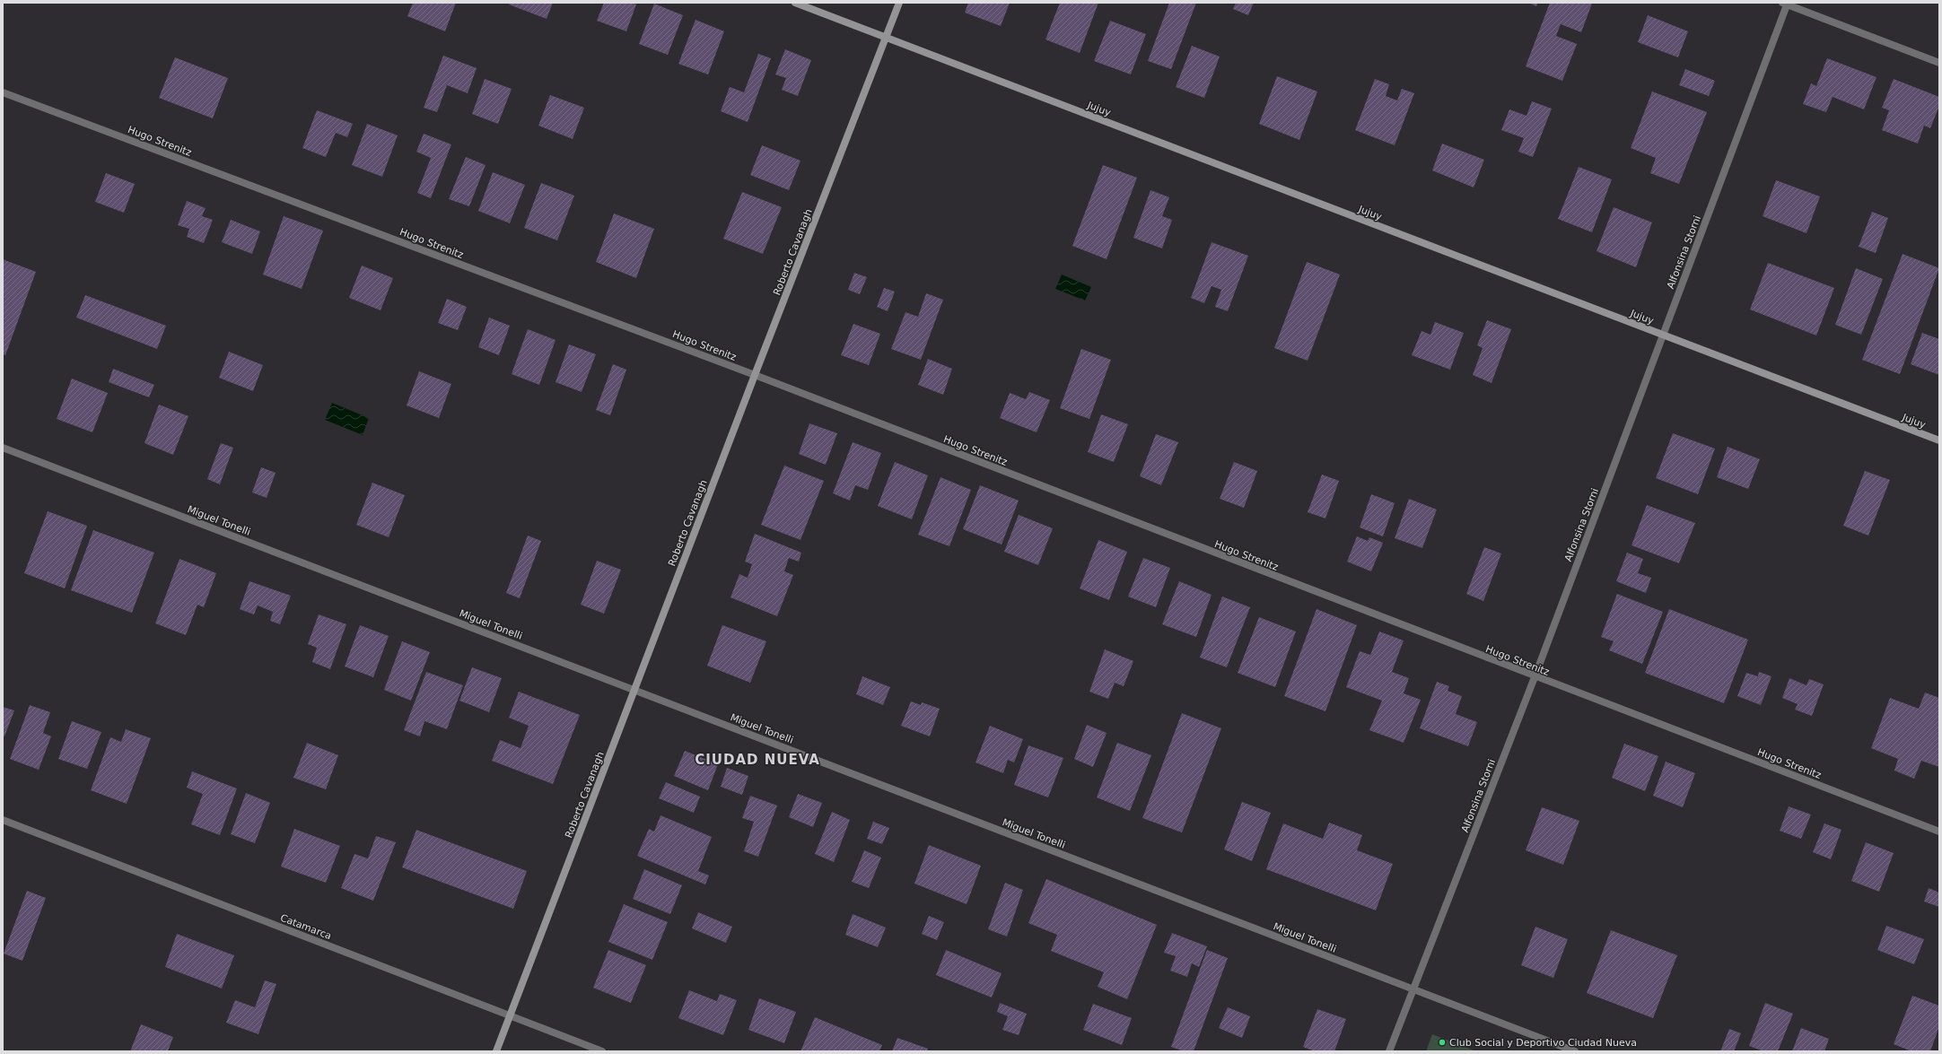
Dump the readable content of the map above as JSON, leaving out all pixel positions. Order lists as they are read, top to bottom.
{
  "streets": {
    "main road": ["Jujuy", "Roberto Cavanagh"],
    "street": [
      "Hugo Strenitz",
      "Alfonsina Storni",
      "Miguel Tonelli",
      "Catamarca"
    ]
  },
  "crossings": [
    ["Jujuy", "Roberto Cavanagh"],
    ["Jujuy", "Alfonsina Storni"],
    ["Hugo Strenitz", "Roberto Cavanagh"],
    ["Hugo Strenitz", "Alfonsina Storni"],
    ["Roberto Cavanagh", "Miguel Tonelli"],
    ["Roberto Cavanagh", "Catamarca"],
    ["Alfonsina Storni", "Miguel Tonelli"]
  ],
  "districts": ["CIUDAD NUEVA"],
  "places": ["Club Social y Deportivo Ciudad Nueva"]
}
